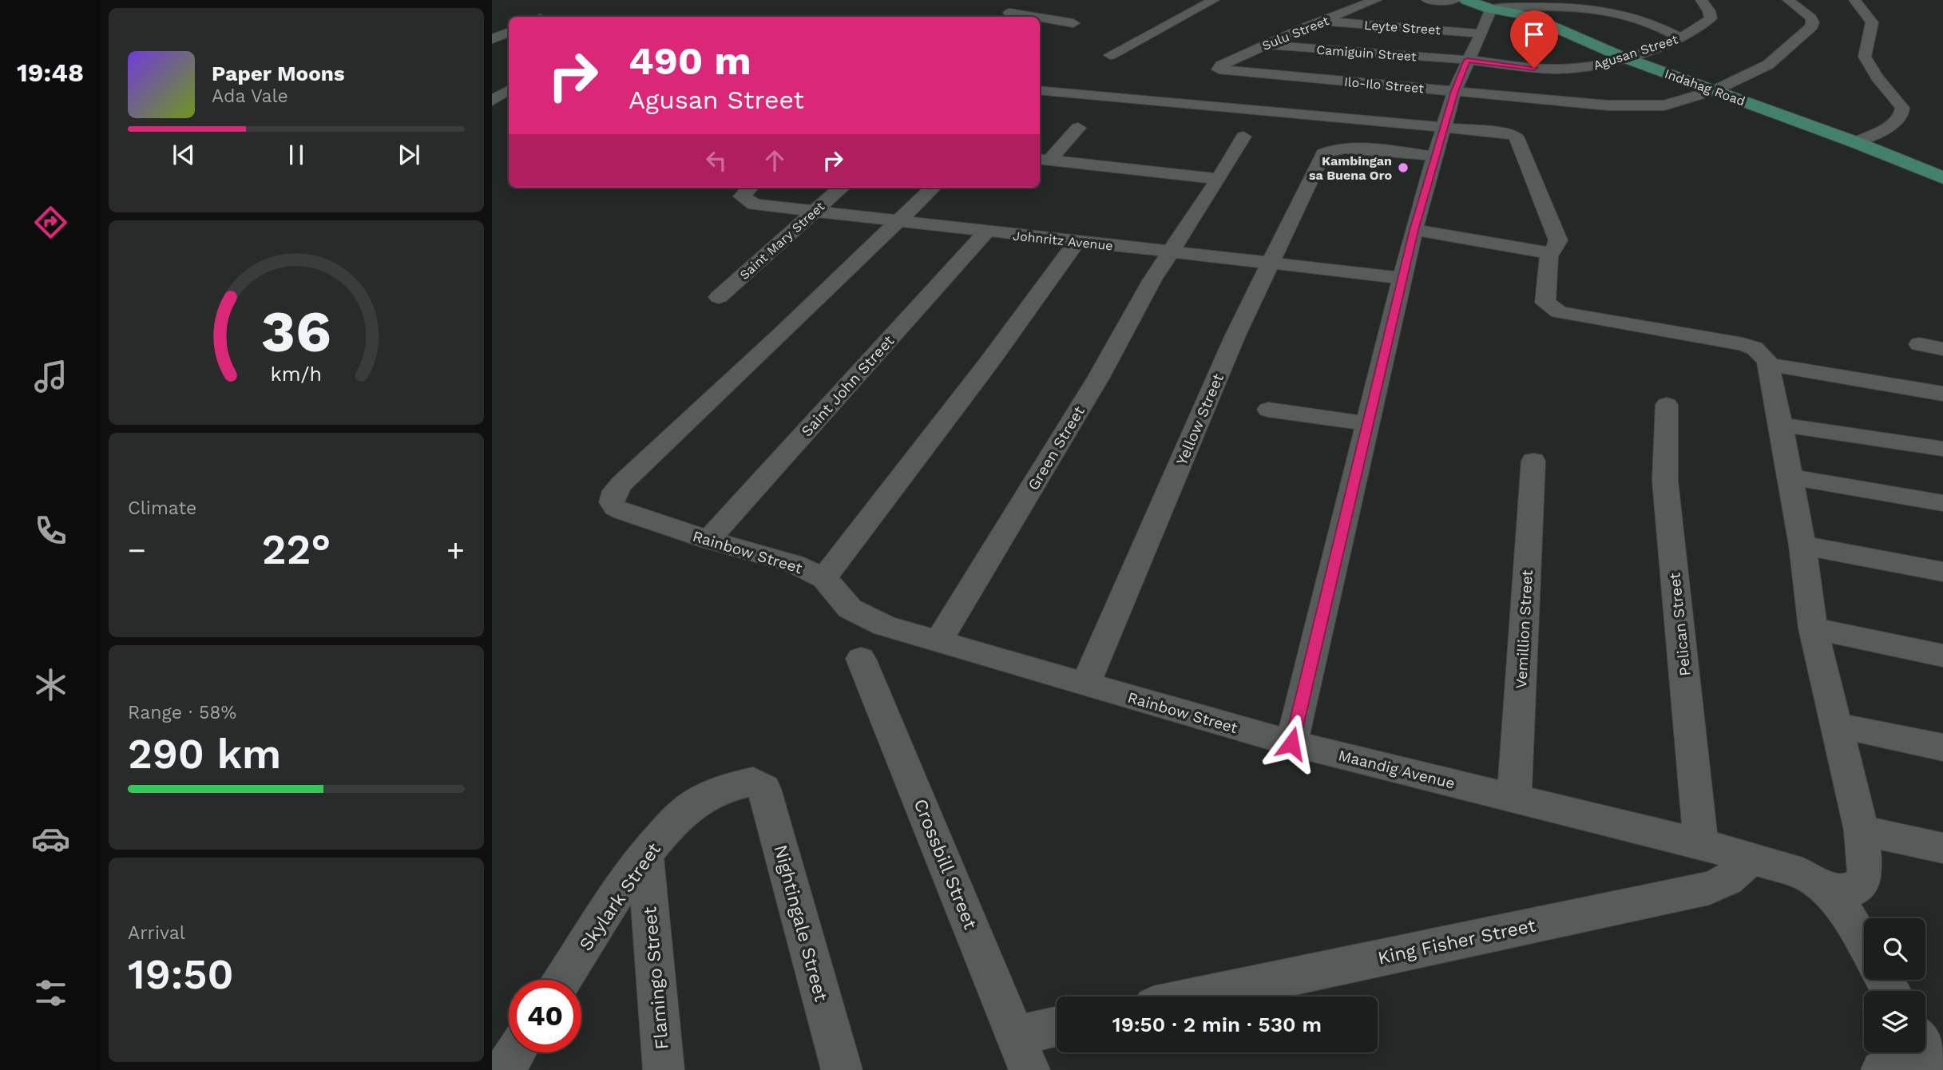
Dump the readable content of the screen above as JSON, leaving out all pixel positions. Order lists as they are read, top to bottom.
{
  "streets": {
    "main road": ["Indahag Road"],
    "street": [
      "Leyte Street",
      "Sulu Street",
      "Agusan Street",
      "Camiguin Street",
      "Ilo-Ilo Street",
      "Saint Mary Street",
      "Johnritz Avenue",
      "Saint John Street",
      "Yellow Street",
      "Green Street",
      "Rainbow Street",
      "Pelican Street",
      "Vemillion Street",
      "Maandig Avenue",
      "Crossbill Street",
      "Skylark Street",
      "Nightingale Street",
      "King Fisher Street",
      "Flamingo Street"
    ]
  },
  "crossings": [
    ["Leyte Street", "Sulu Street"],
    ["Leyte Street", "Agusan Street"],
    ["Leyte Street", "Indahag Road"],
    ["Sulu Street", "Camiguin Street"],
    ["Sulu Street", "Ilo-Ilo Street"],
    ["Agusan Street", "Camiguin Street"],
    ["Agusan Street", "Indahag Road"],
    ["Ilo-Ilo Street", "Indahag Road"],
    ["Saint Mary Street", "Johnritz Avenue"],
    ["Johnritz Avenue", "Saint John Street"],
    ["Johnritz Avenue", "Yellow Street"],
    ["Johnritz Avenue", "Green Street"],
    ["Johnritz Avenue", "Rainbow Street"],
    ["Saint John Street", "Rainbow Street"],
    ["Yellow Street", "Rainbow Street"],
    ["Green Street", "Rainbow Street"],
    ["Rainbow Street", "Maandig Avenue"],
    ["Pelican Street", "Maandig Avenue"],
    ["Vemillion Street", "Maandig Avenue"],
    ["Maandig Avenue", "King Fisher Street"],
    ["Skylark Street", "Nightingale Street"],
    ["Skylark Street", "Flamingo Street"]
  ],
  "places": ["Kambingan sa Buena Oro"],
  "page": {
    "tabs": "19:48",
    "turn": ["490 m", "Agusan Street"],
    "song": ["Paper Moons", "Ada Vale"],
    "tile": [
      "Climate",
      ["Range · 58%", "290 km"],
      ["Arrival", "19:50"]
    ],
    "heat": ["−", "22°", "+"],
    "limit": "40",
    "trip": "19:50 · 2 min · 530 m",
    "gauge": ["36", "km/h"]
  }
}
